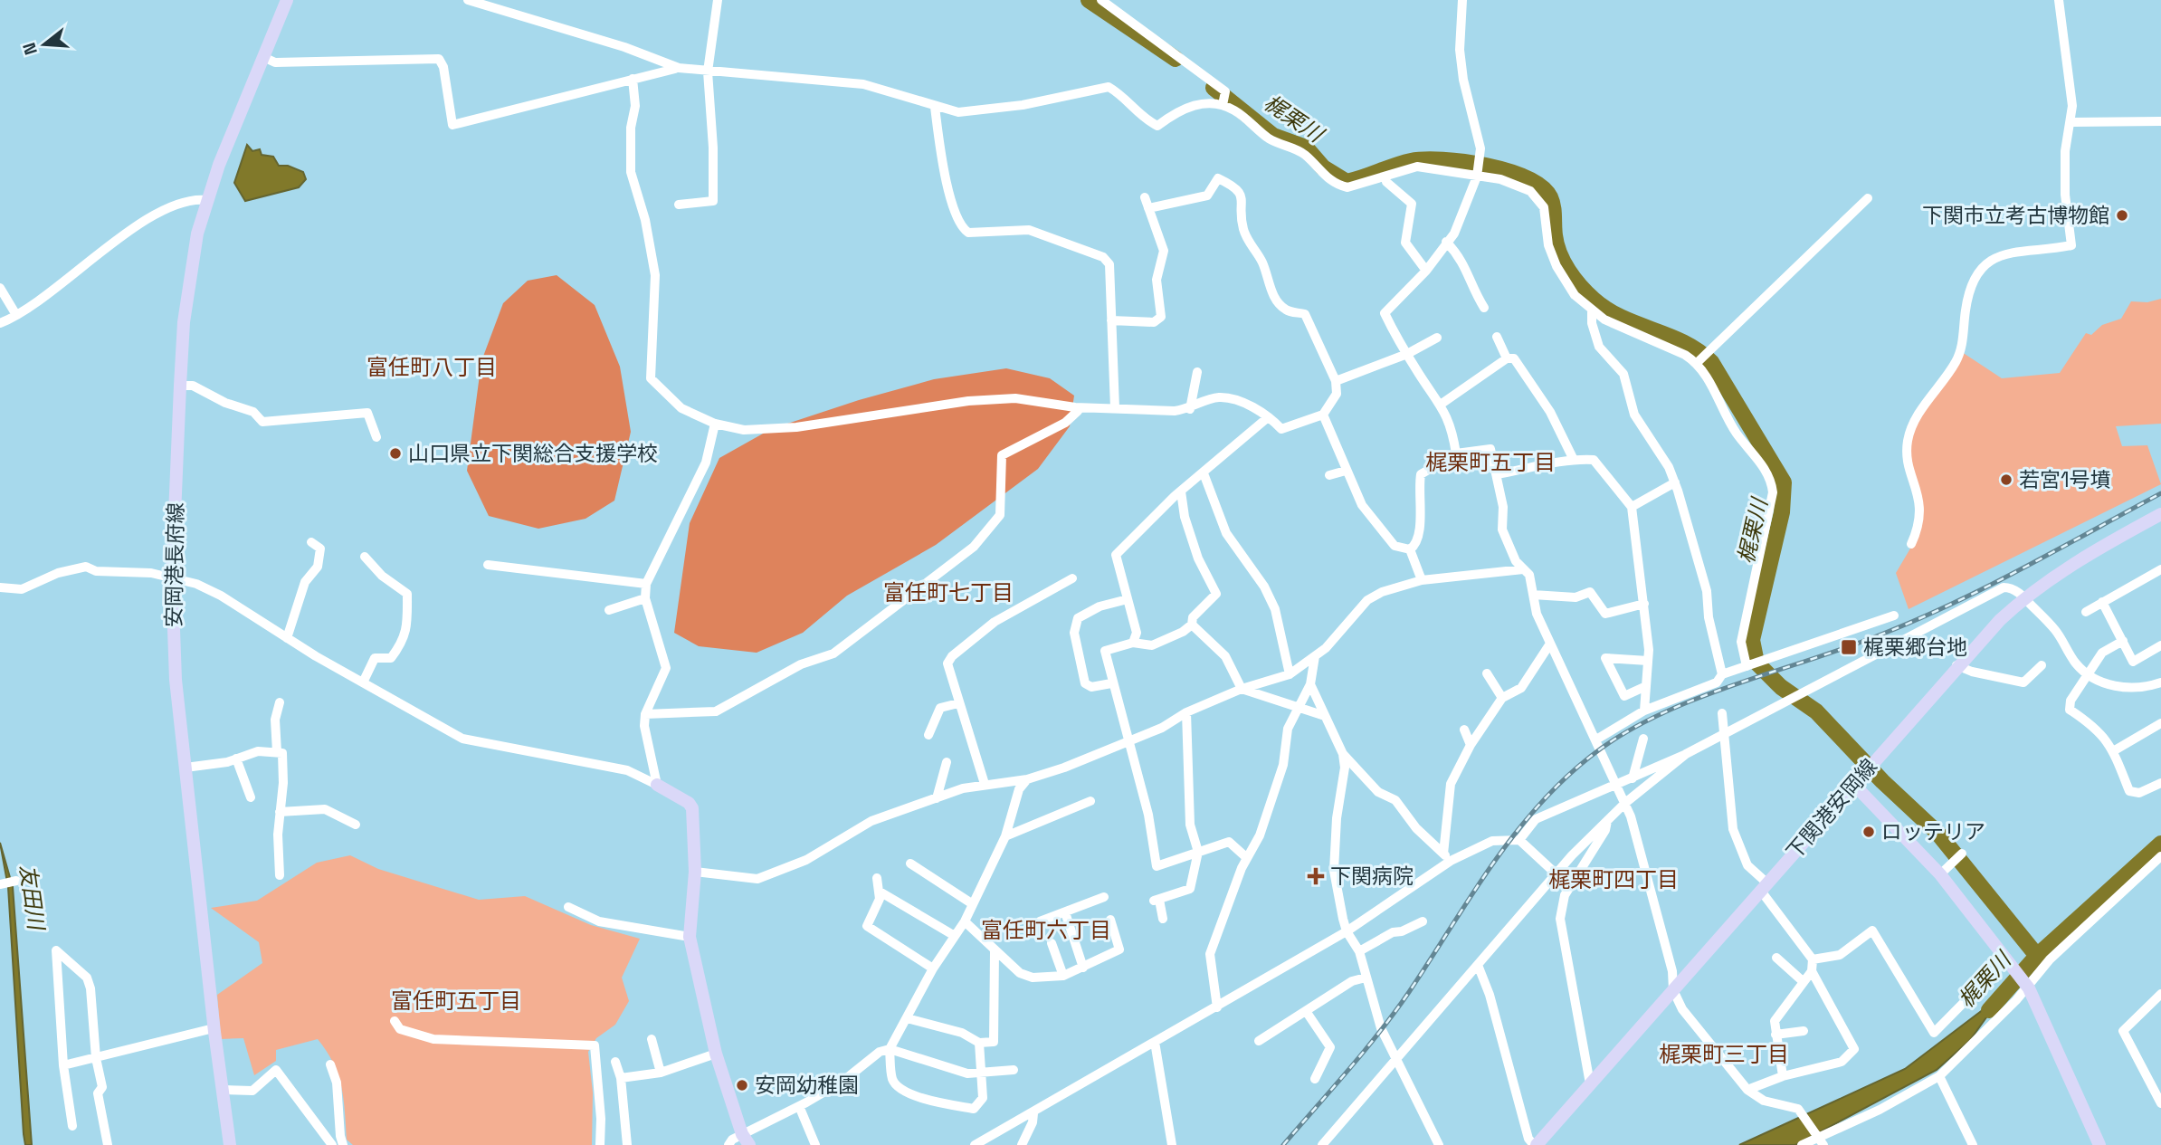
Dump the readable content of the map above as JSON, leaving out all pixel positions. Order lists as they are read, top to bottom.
{
  "streets": {
    "main road": ["安岡港長府線", "下関港安岡線"]
  },
  "districts": [
    "富任町八丁目",
    "梶栗町五丁目",
    "富任町七丁目",
    "梶栗町四丁目",
    "富任町六丁目",
    "富任町五丁目",
    "梶栗町三丁目"
  ],
  "water": ["梶栗川", "友田川"],
  "places": {
    "other": [
      "下関市立考古博物館",
      "山口県立下関総合支援学校",
      "若宮1号墳",
      "ロッテリア",
      "安岡幼稚園"
    ],
    "transit": ["梶栗郷台地"],
    "health": ["下関病院"]
  },
  "north": "left"
}
